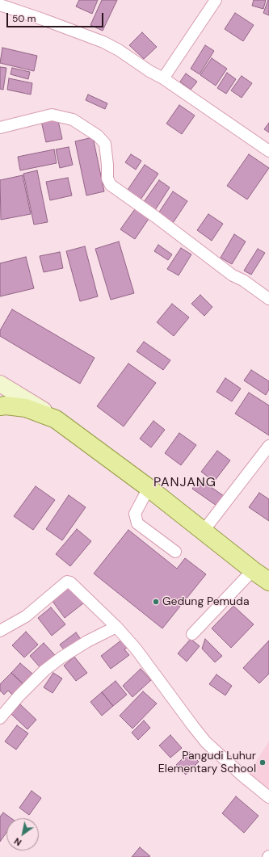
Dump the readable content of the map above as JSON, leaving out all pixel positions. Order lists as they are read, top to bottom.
{
  "districts": ["PANJANG"],
  "places": ["Gedung Pemuda", "Pangudi Luhur Elementary School"],
  "scale_bar": "50 m",
  "north": "bottom left"
}
